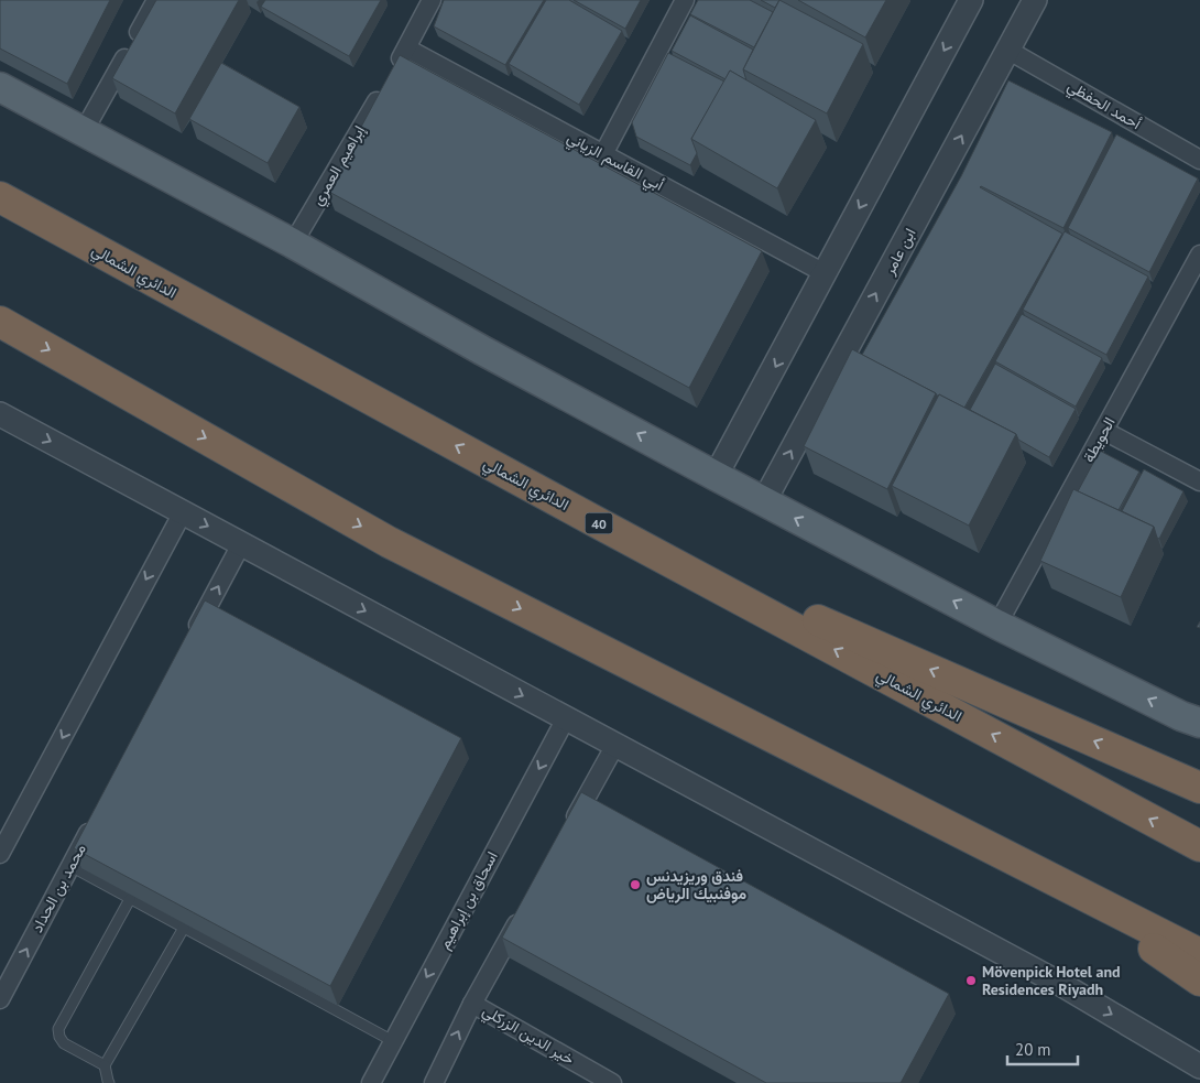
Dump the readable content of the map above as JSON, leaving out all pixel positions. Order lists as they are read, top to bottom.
{
  "streets": {
    "highway": ["الدائري الشمالي", "40"],
    "street": [
      "أحمد الحفظي",
      "أبي القاسم الزياني",
      "إبراهيم العمري",
      "ابن عامر",
      "الحويطة",
      "محمد بن الحداد",
      "اسحاق بن إبراهيم",
      "خير الدين الزركلي"
    ]
  },
  "crossings": [
    ["أحمد الحفظي", "ابن عامر"],
    ["أبي القاسم الزياني", "إبراهيم العمري"]
  ],
  "one_way": ["محمد بن الحداد"],
  "places": ["فندق وريزيدنس موفنبيك الرياض", "Mövenpick Hotel and Residences Riyadh"],
  "scale_bar": "20 m"
}
